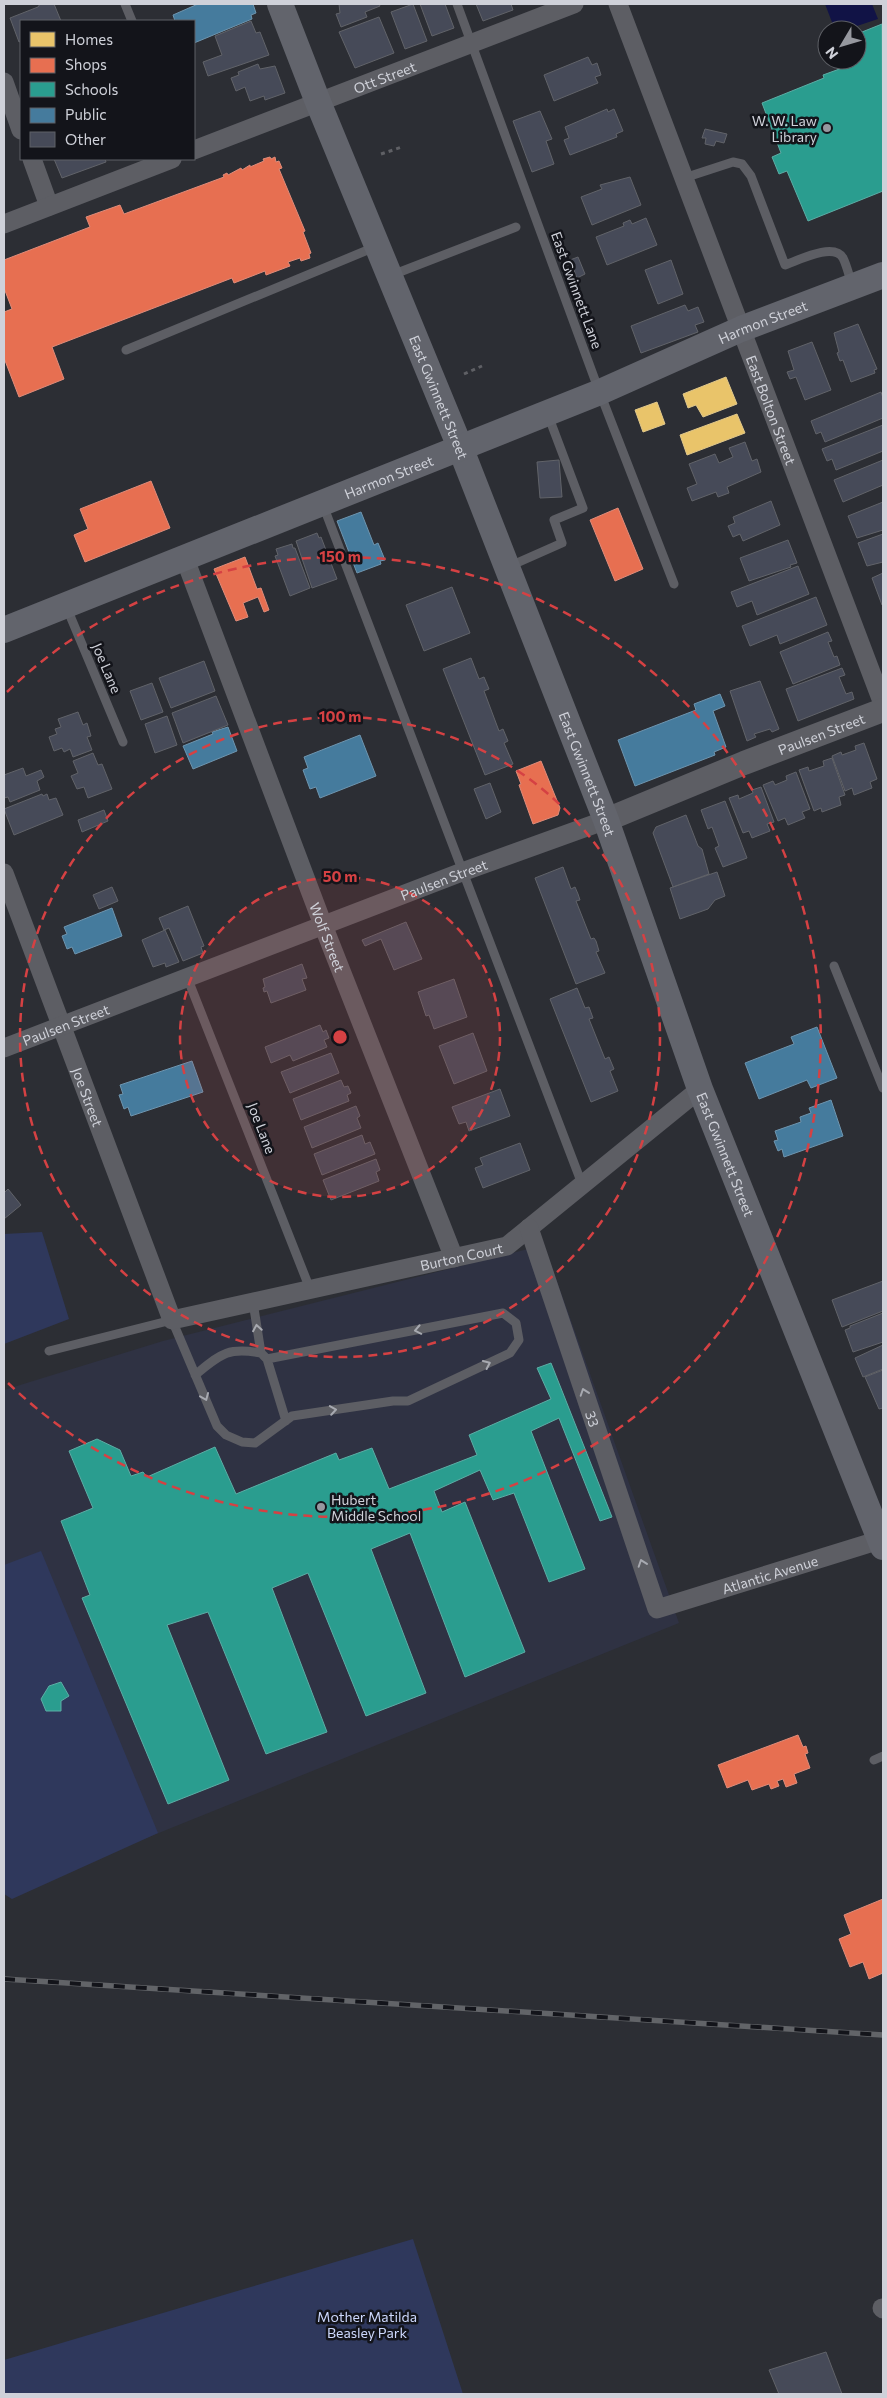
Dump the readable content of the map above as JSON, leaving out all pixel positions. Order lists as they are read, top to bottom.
{
  "streets": {
    "main road": ["Harmon Street", "East Gwinnett Street"],
    "street": [
      "Ott Street",
      "East Bolton Street",
      "Paulsen Street",
      "Wolf Street",
      "Joe Street",
      "Burton Court",
      "33",
      "Atlantic Avenue"
    ],
    "lane": ["East Gwinnett Lane", "Joe Lane"]
  },
  "crossings": [
    ["Ott Street", "East Gwinnett Lane"],
    ["Ott Street", "East Gwinnett Street"],
    ["East Gwinnett Lane", "Harmon Street"],
    ["Harmon Street", "East Gwinnett Street"],
    ["Harmon Street", "East Bolton Street"],
    ["Harmon Street", "Joe Lane"],
    ["Harmon Street", "Wolf Street"],
    ["East Gwinnett Street", "Paulsen Street"],
    ["East Gwinnett Street", "Burton Court"],
    ["East Gwinnett Street", "Atlantic Avenue"],
    ["Joe Lane", "Paulsen Street"],
    ["Joe Lane", "Burton Court"],
    ["Paulsen Street", "Wolf Street"],
    ["Paulsen Street", "Joe Street"],
    ["Wolf Street", "Burton Court"],
    ["Joe Street", "Burton Court"],
    ["Burton Court", "33"],
    ["33", "Atlantic Avenue"]
  ],
  "one_way": ["33"],
  "parks": ["Mother Matilda Beasley Park"],
  "places": ["W. W. Law Library", "Hubert Middle School"],
  "legend": [
    "Homes",
    "Shops",
    "Schools",
    "Public",
    "Other"
  ],
  "north": "bottom left",
  "rings": ["150 m", "100 m", "50 m"]
}
